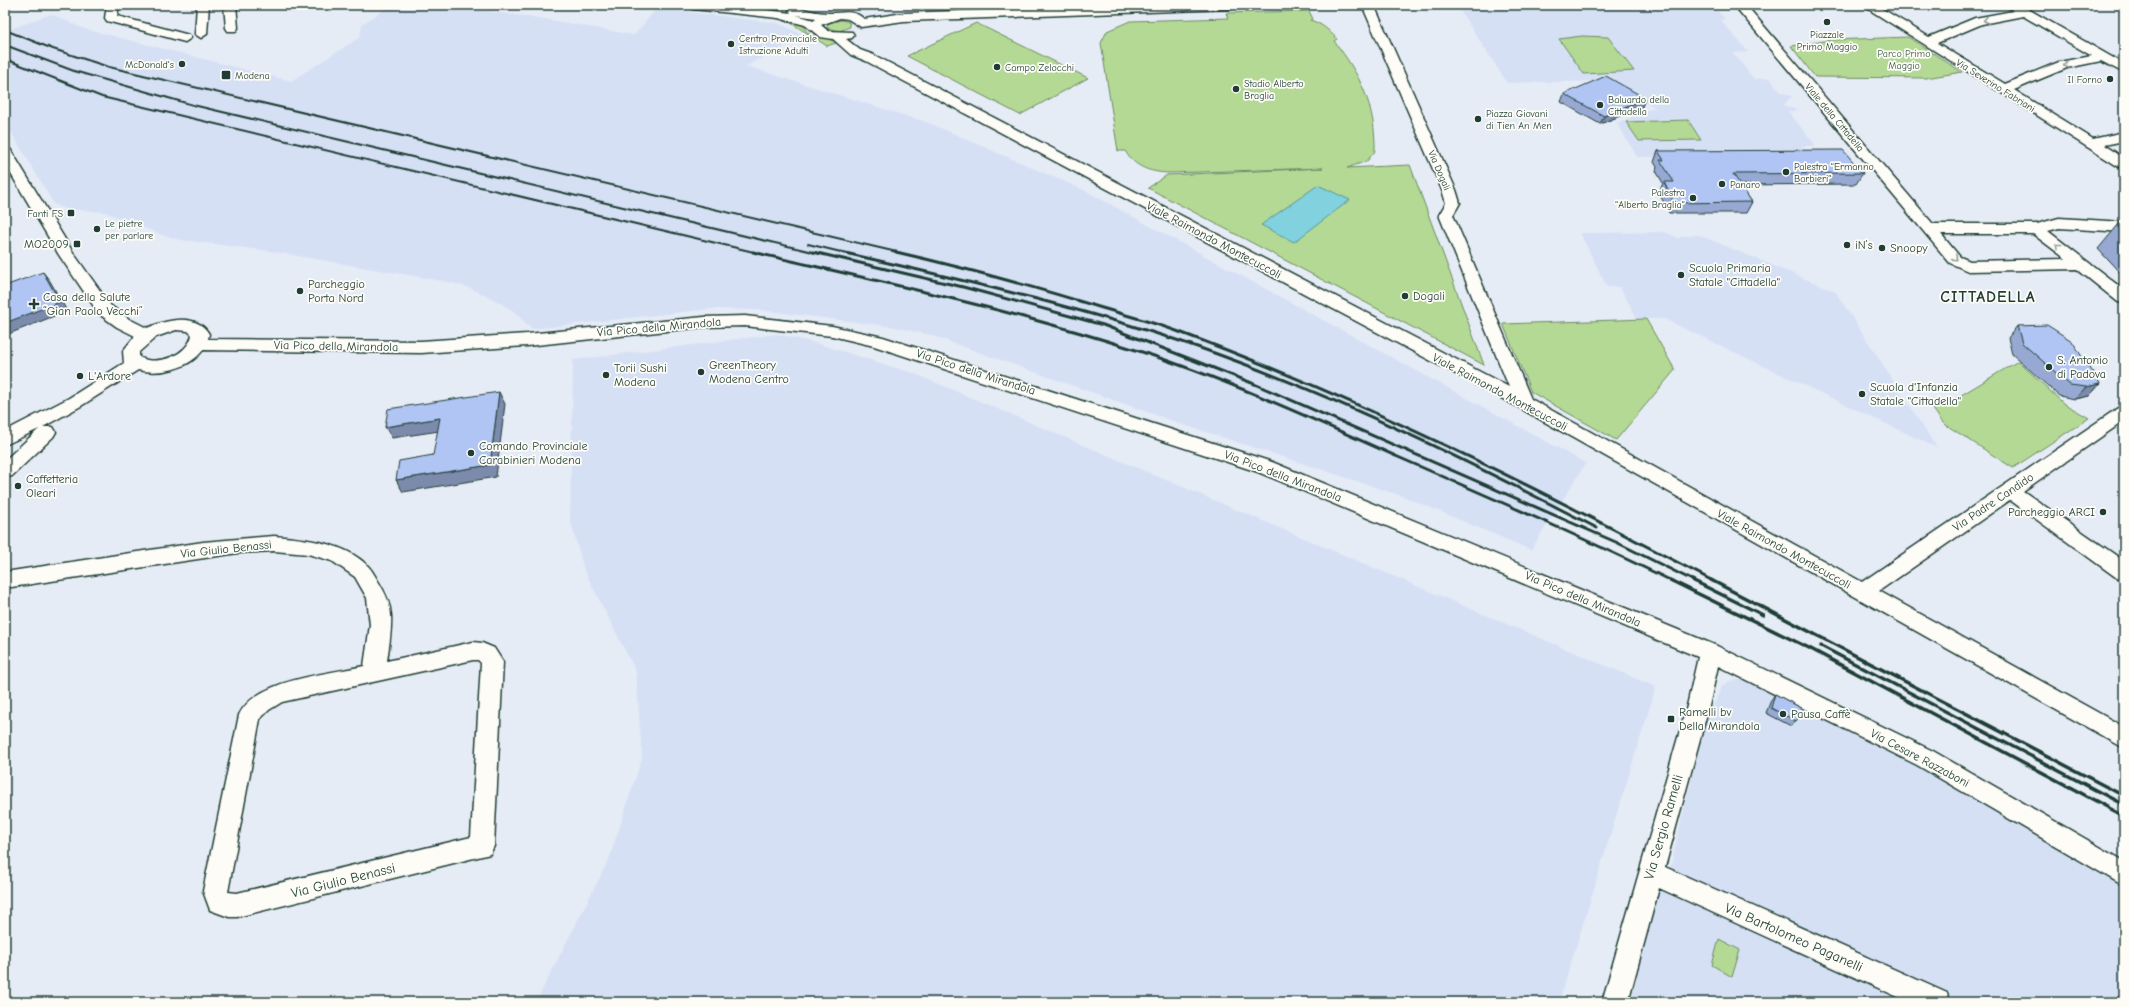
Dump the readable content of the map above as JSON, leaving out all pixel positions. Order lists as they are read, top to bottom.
{
  "streets": {
    "street": [
      "Via Severino Fabriani",
      "Viale della Cittadella",
      "Via Dogali",
      "Viale Raimondo Montecuccoli",
      "Via Pico della Mirandola",
      "Via Padre Candido",
      "Via Giulio Benassi",
      "Via Cesare Razzaboni",
      "Via Sergio Ramelli",
      "Via Bartolomeo Paganelli"
    ]
  },
  "crossings": [
    ["Via Dogali", "Viale Raimondo Montecuccoli"],
    ["Viale Raimondo Montecuccoli", "Via Padre Candido"],
    ["Via Pico della Mirandola", "Via Cesare Razzaboni"],
    ["Via Pico della Mirandola", "Via Sergio Ramelli"],
    ["Via Cesare Razzaboni", "Via Sergio Ramelli"],
    ["Via Sergio Ramelli", "Via Bartolomeo Paganelli"]
  ],
  "districts": ["CITTADELLA"],
  "parks": ["Parco Primo Maggio"],
  "places": {
    "other": [
      "Piazzale Primo Maggio",
      "Centro Provinciale Istruzione Adulti",
      "McDonald's",
      "Campo Zelocchi",
      "Il Forno",
      "Stadio Alberto Braglia",
      "Baluardo della Cittadella",
      "Piazza Giovani di Tien An Men",
      "Palestra “Ermanno Barbieri”",
      "Panaro",
      "Palestra “Alberto Braglia”",
      "Le pietre per parlare",
      "iN’s",
      "Snoopy",
      "Scuola Primaria Statale \"Cittadella\"",
      "Parcheggio Porta Nord",
      "Dogali",
      "S. Antonio di Padova",
      "GreenTheory Modena Centro",
      "Torii Sushi Modena",
      "L'Ardore",
      "Scuola d'Infanzia Statale \"Cittadella\"",
      "Comando Provinciale Carabinieri Modena",
      "Caffetteria Oleari",
      "Parcheggio ARCI",
      "Pausa Caffè"
    ],
    "transit": [
      "Modena",
      "Fanti FS",
      "MO2009",
      "Ramelli bv Della Mirandola"
    ],
    "health": ["Casa della Salute “Gian Paolo Vecchi”"]
  }
}
